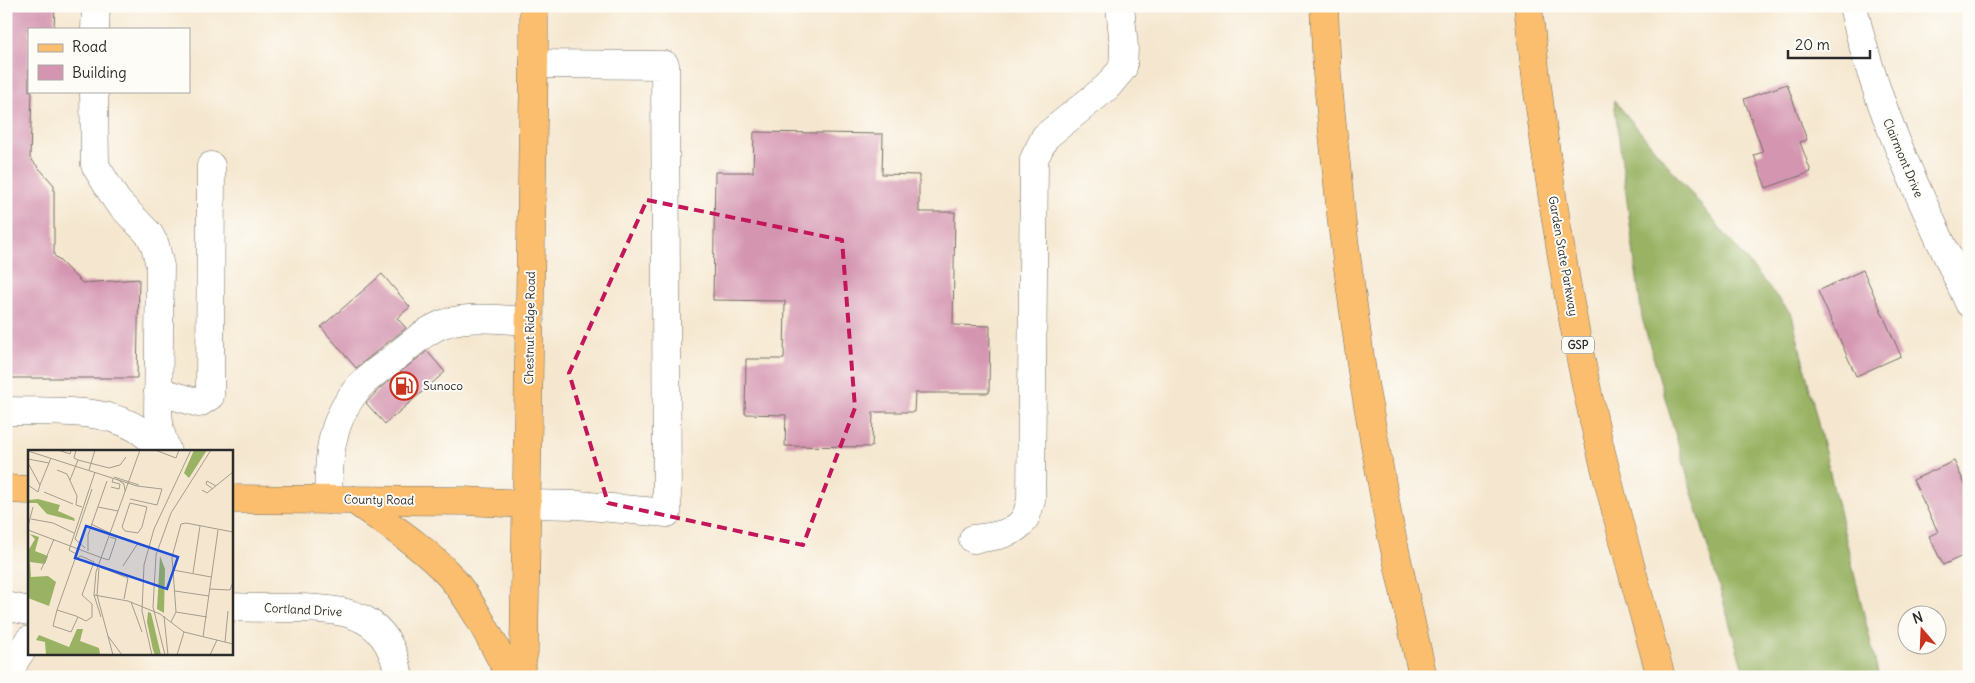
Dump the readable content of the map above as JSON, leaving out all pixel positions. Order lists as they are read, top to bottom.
{
  "streets": {
    "main road": [
      "Garden State Parkway",
      "Chestnut Ridge Road",
      "GSP",
      "County Road"
    ],
    "street": ["Clairmont Drive", "Cortland Drive"]
  },
  "crossings": [
    ["Chestnut Ridge Road", "County Road"]
  ],
  "places": {
    "fuel station": ["Sunoco"]
  },
  "legend": ["Road", "Building"],
  "scale_bar": "20 m",
  "north": "top"
}
